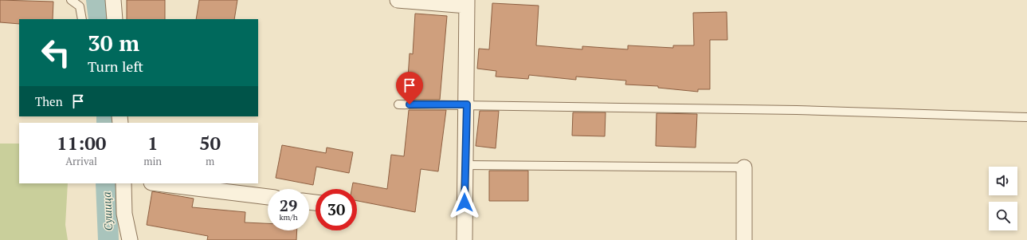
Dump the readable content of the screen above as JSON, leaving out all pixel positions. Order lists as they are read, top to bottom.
{
  "water": ["Сушица"],
  "page": {
    "turn": ["30 m", "Turn left"],
    "then": "Then",
    "eta": [
      "11:00",
      "Arrival",
      "1",
      "min",
      "50",
      "m"
    ],
    "speed": "29 km/h",
    "limit": "30"
  }
}
